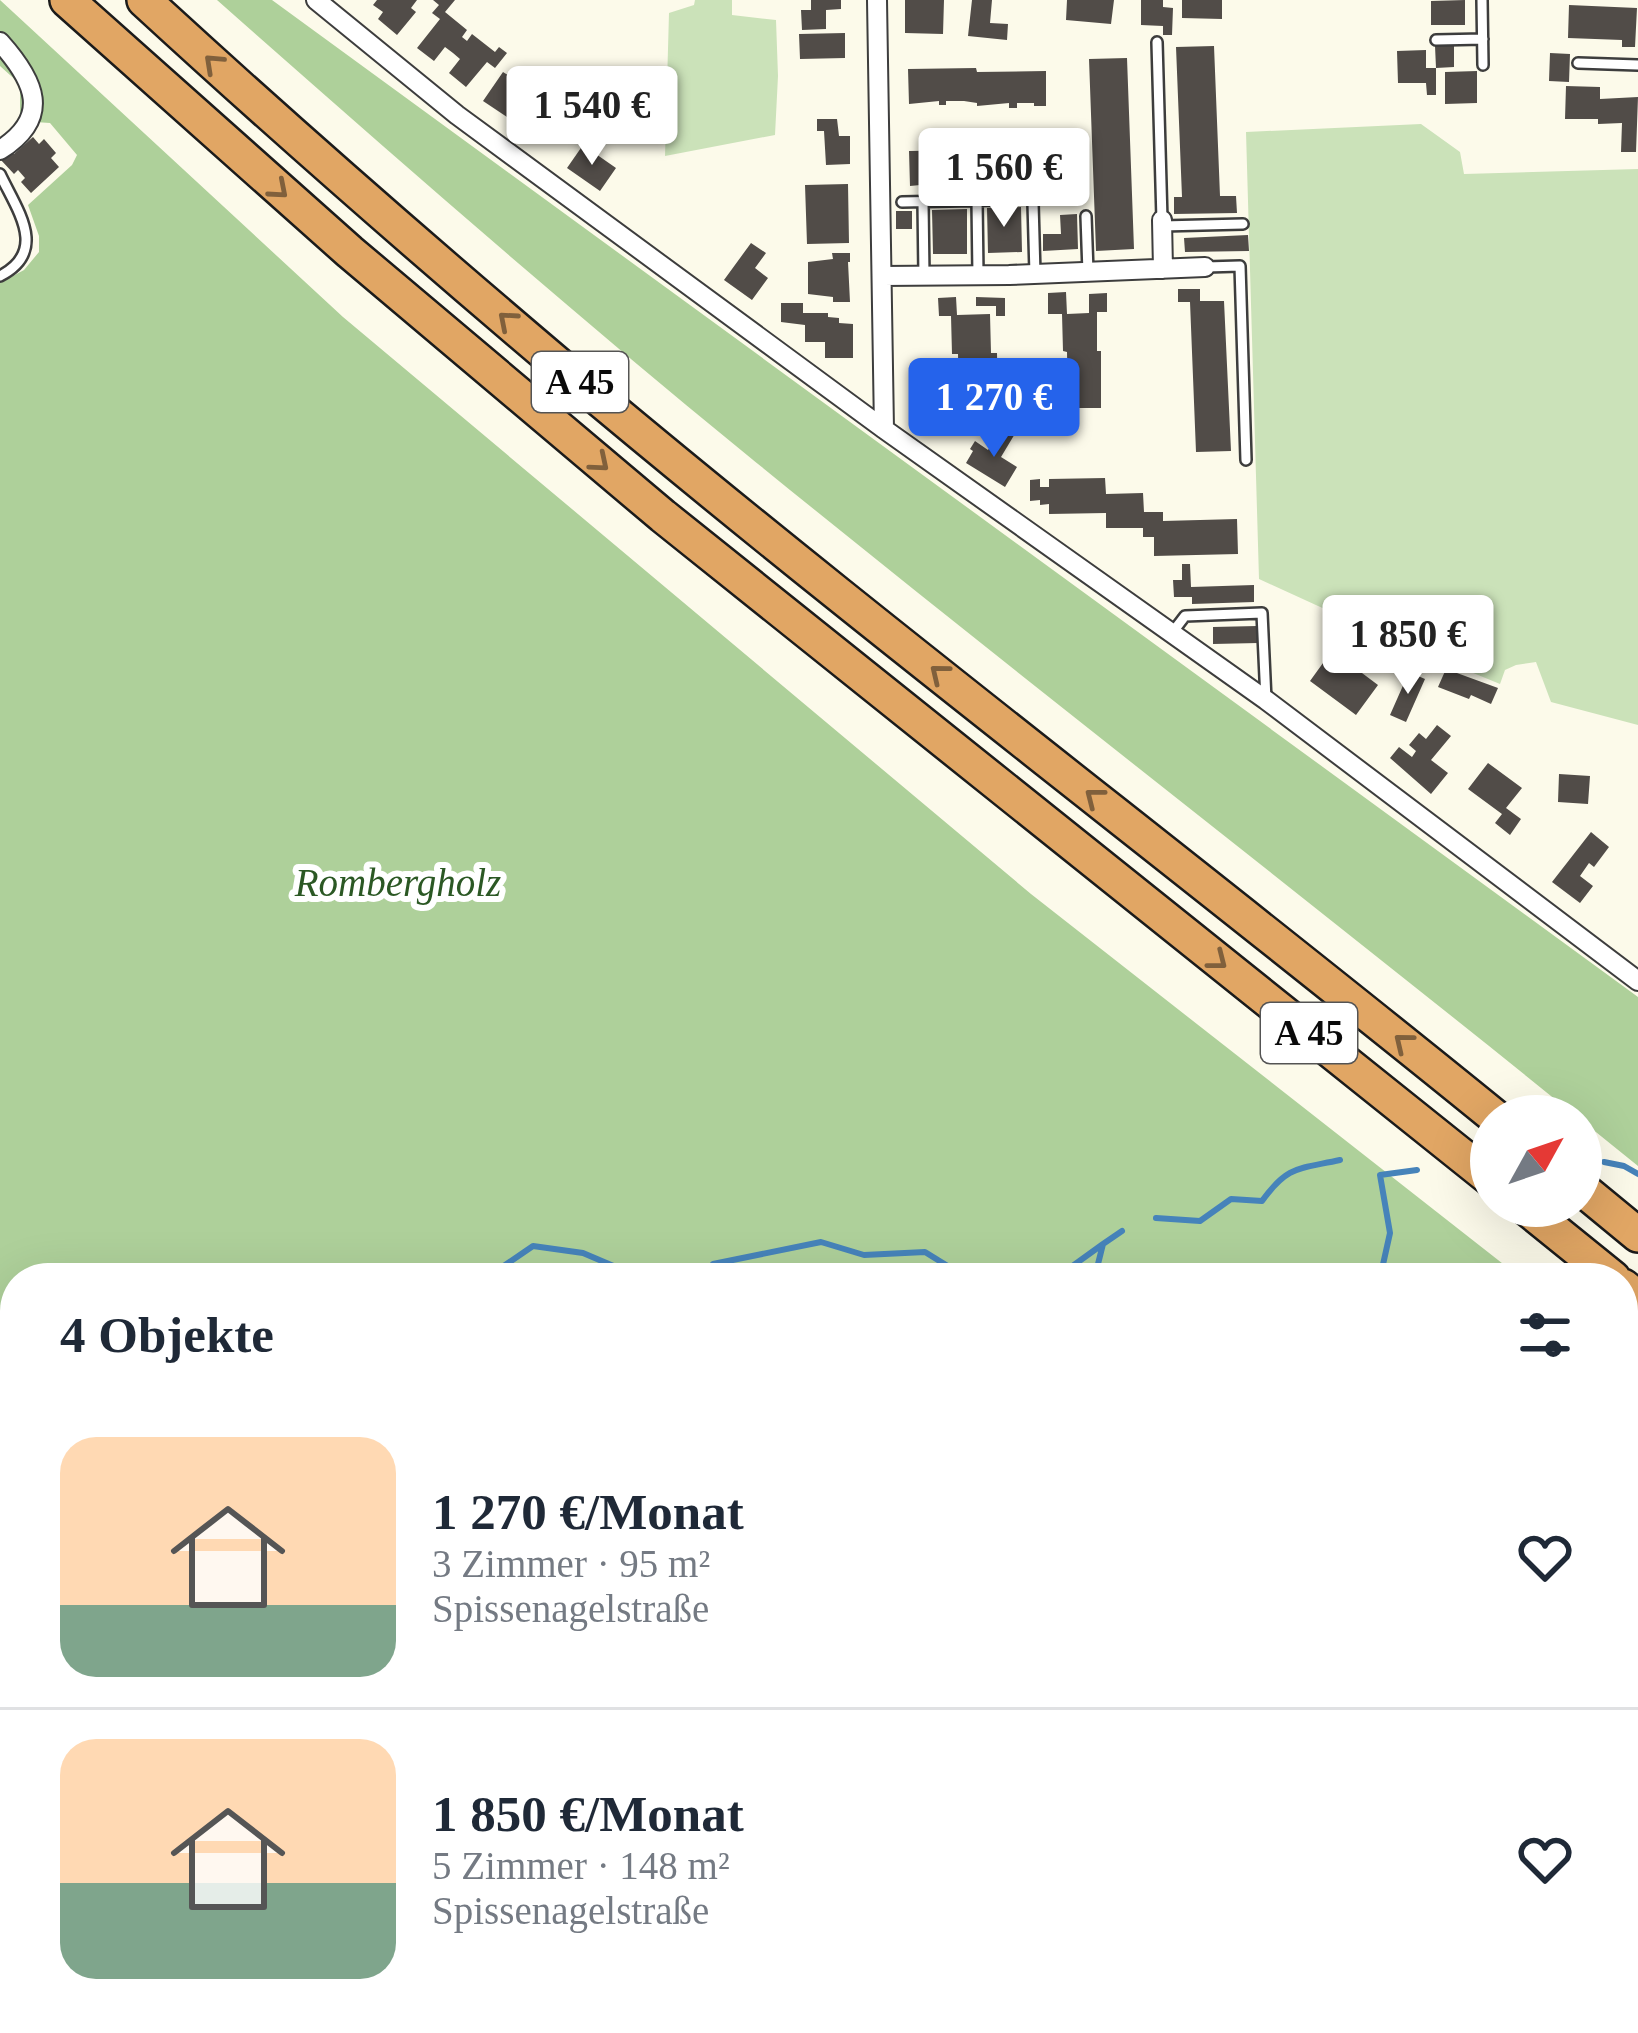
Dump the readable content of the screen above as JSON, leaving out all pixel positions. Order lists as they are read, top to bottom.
{
  "streets": {
    "highway": ["A 45"]
  },
  "parks": ["Rombergholz"],
  "north": "top right",
  "page": {
    "price": [
      "1 540 €",
      "1 560 €",
      "1 270 €",
      "1 850 €"
    ],
    "heading": "4 Objekte",
    "list": [
      {
        "name": "1 270 €/Monat",
        "note": "3 Zimmer · 95 m² · Spissenagelstraße"
      },
      {
        "name": "1 850 €/Monat",
        "note": "5 Zimmer · 148 m² · Spissenagelstraße"
      }
    ]
  }
}
